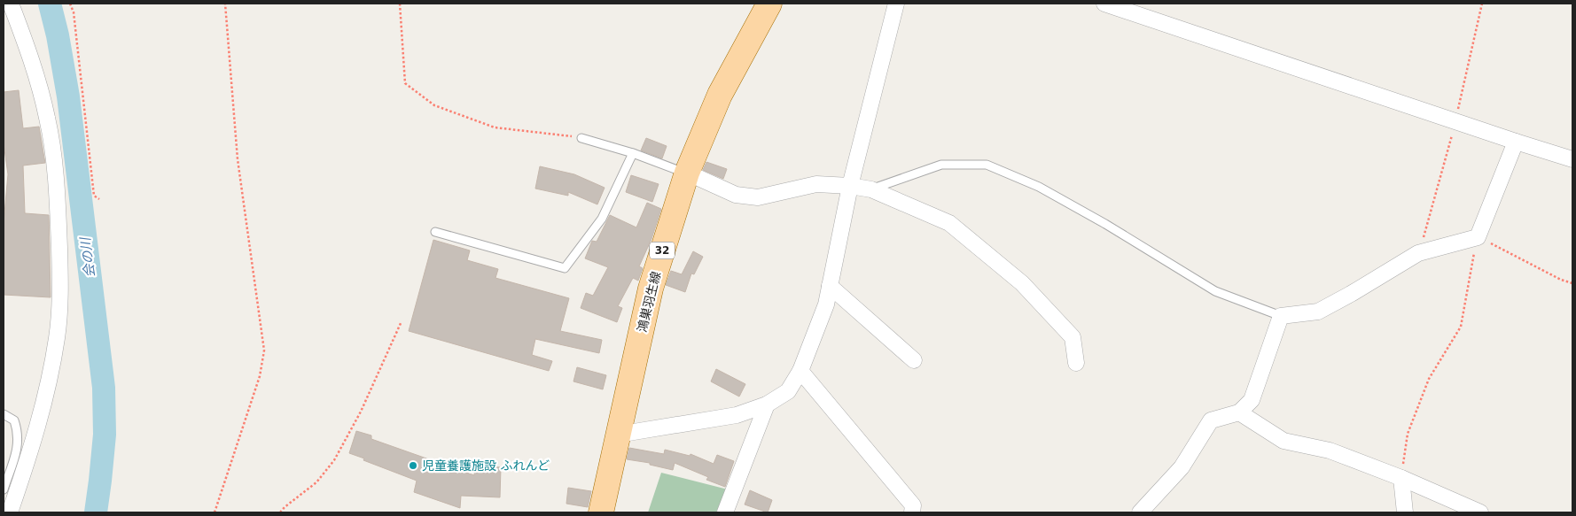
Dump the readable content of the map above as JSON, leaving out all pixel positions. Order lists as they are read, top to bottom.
{
  "streets": {
    "main road": ["32", "鴻巣羽生線"]
  },
  "water": ["会の川"],
  "places": ["児童養護施設 ふれんど"]
}
